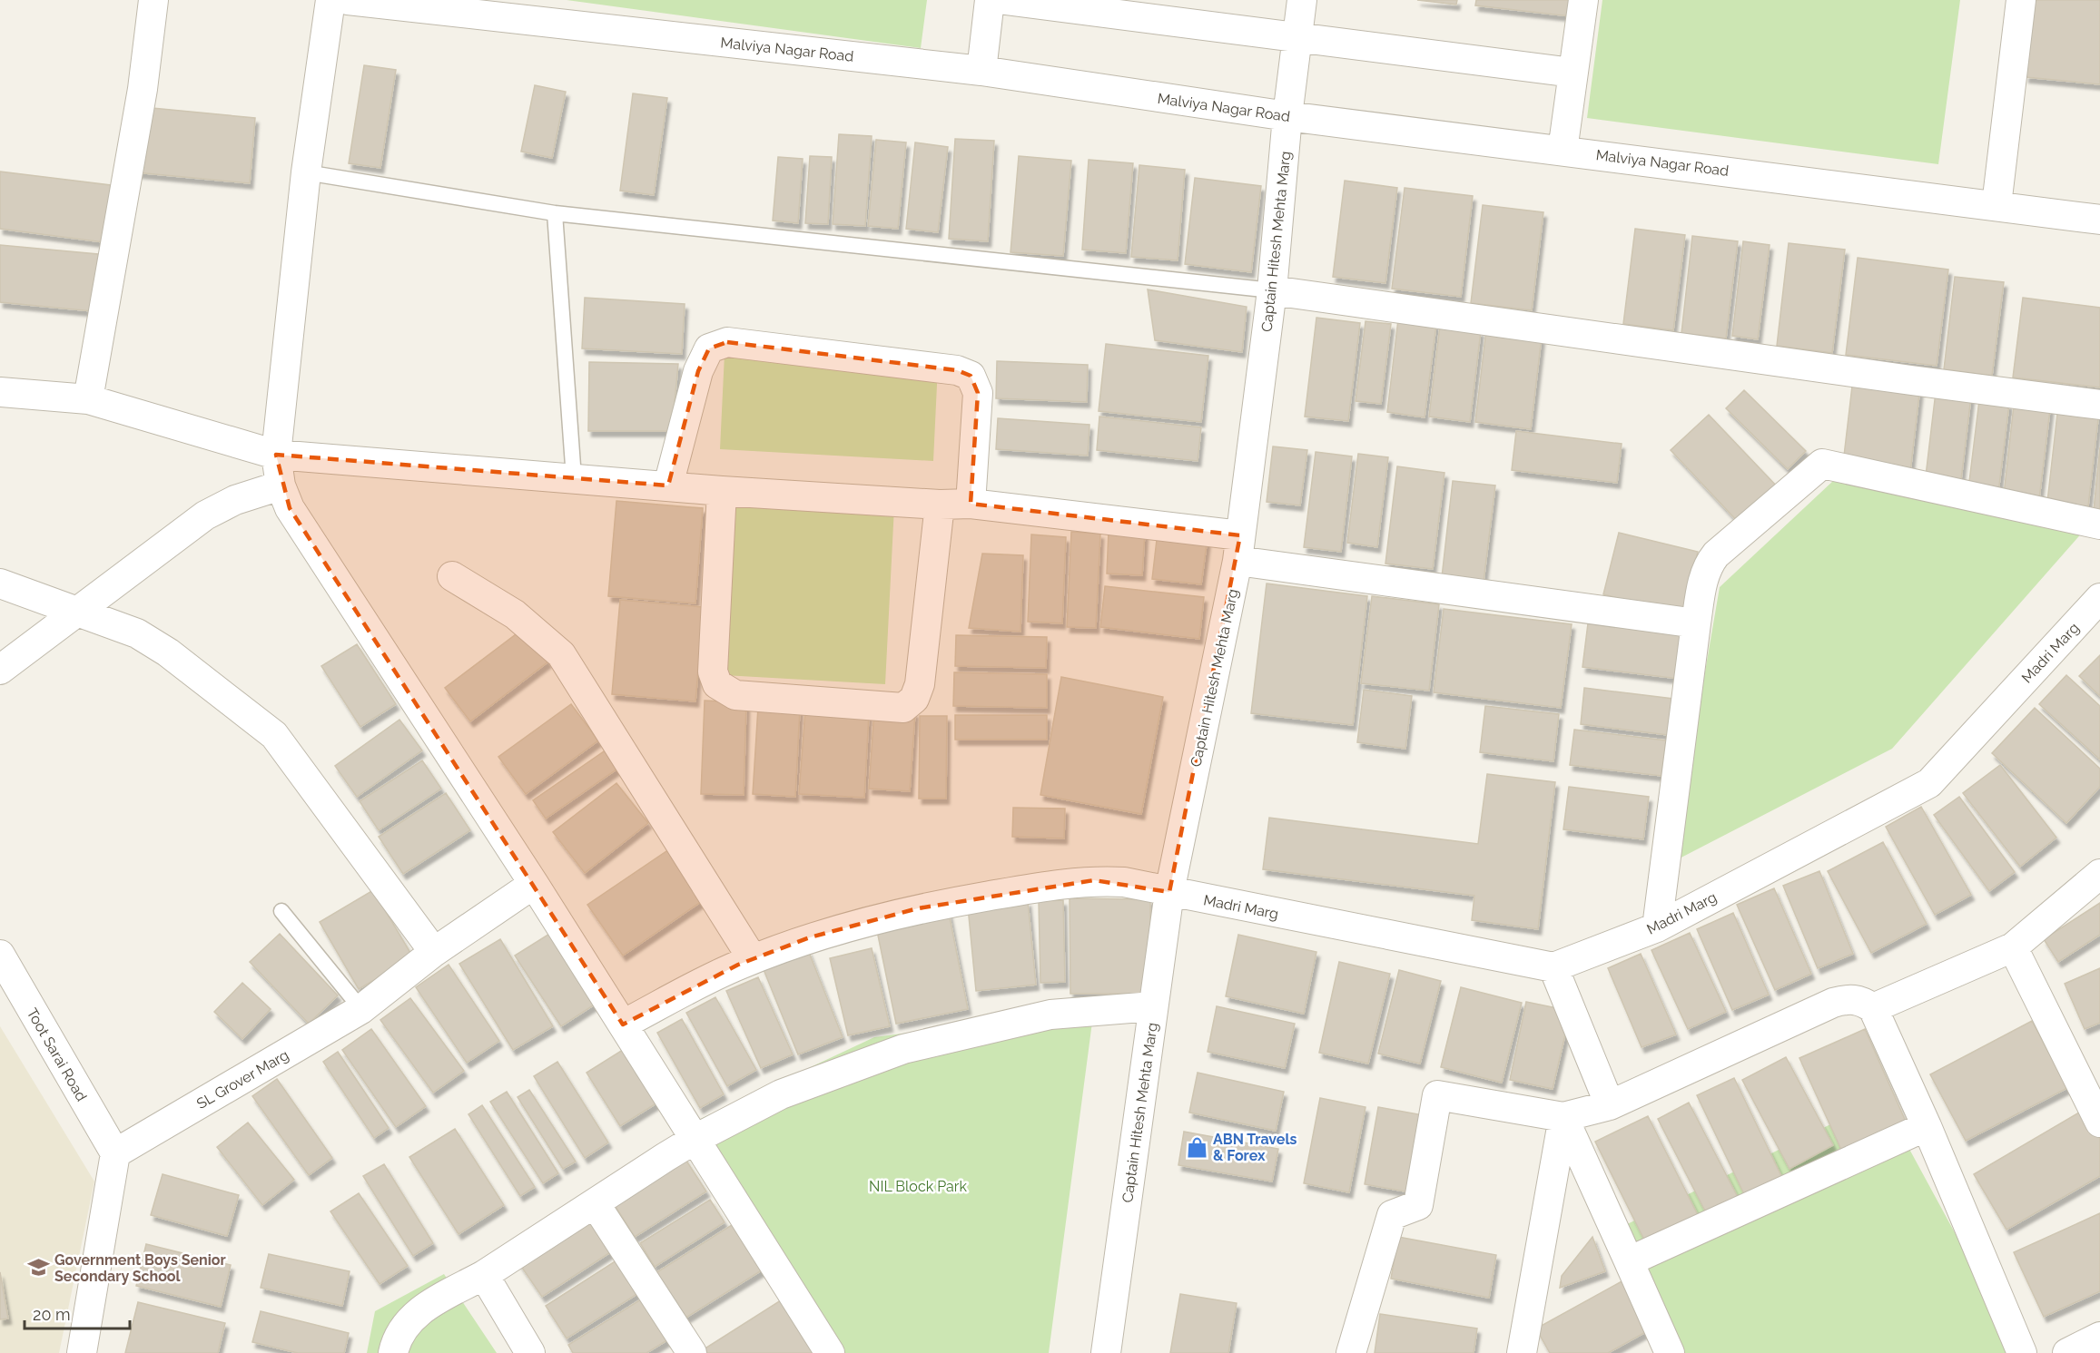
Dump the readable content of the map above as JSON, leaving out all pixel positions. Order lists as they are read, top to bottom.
{
  "streets": {
    "street": [
      "Malviya Nagar Road",
      "Captain Hitesh Mehta Marg",
      "Madri Marg",
      "Toot Sarai Road",
      "SL Grover Marg"
    ]
  },
  "crossings": [
    ["Malviya Nagar Road", "Captain Hitesh Mehta Marg"],
    ["Captain Hitesh Mehta Marg", "Madri Marg"],
    ["Toot Sarai Road", "SL Grover Marg"]
  ],
  "parks": ["NIL Block Park"],
  "places": {
    "shop": ["ABN Travels & Forex"],
    "school or university": ["Government Boys Senior Secondary School"]
  },
  "scale_bar": "20 m"
}
